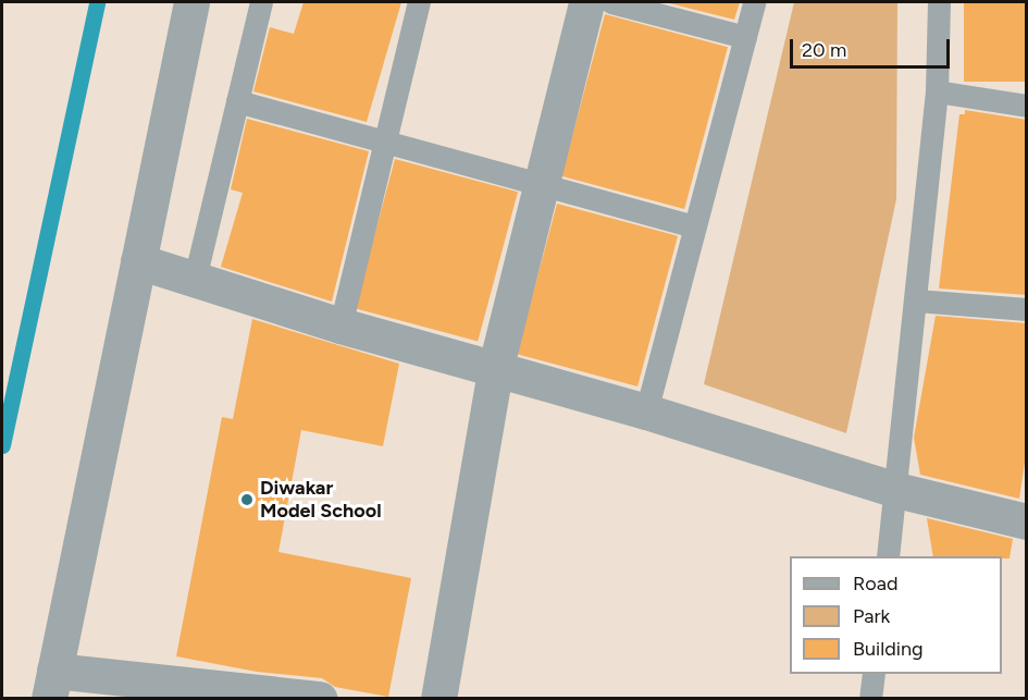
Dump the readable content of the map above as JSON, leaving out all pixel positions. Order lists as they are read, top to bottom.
{
  "places": ["Diwakar Model School"],
  "legend": ["Road", "Park", "Building"],
  "scale_bar": "20 m"
}
